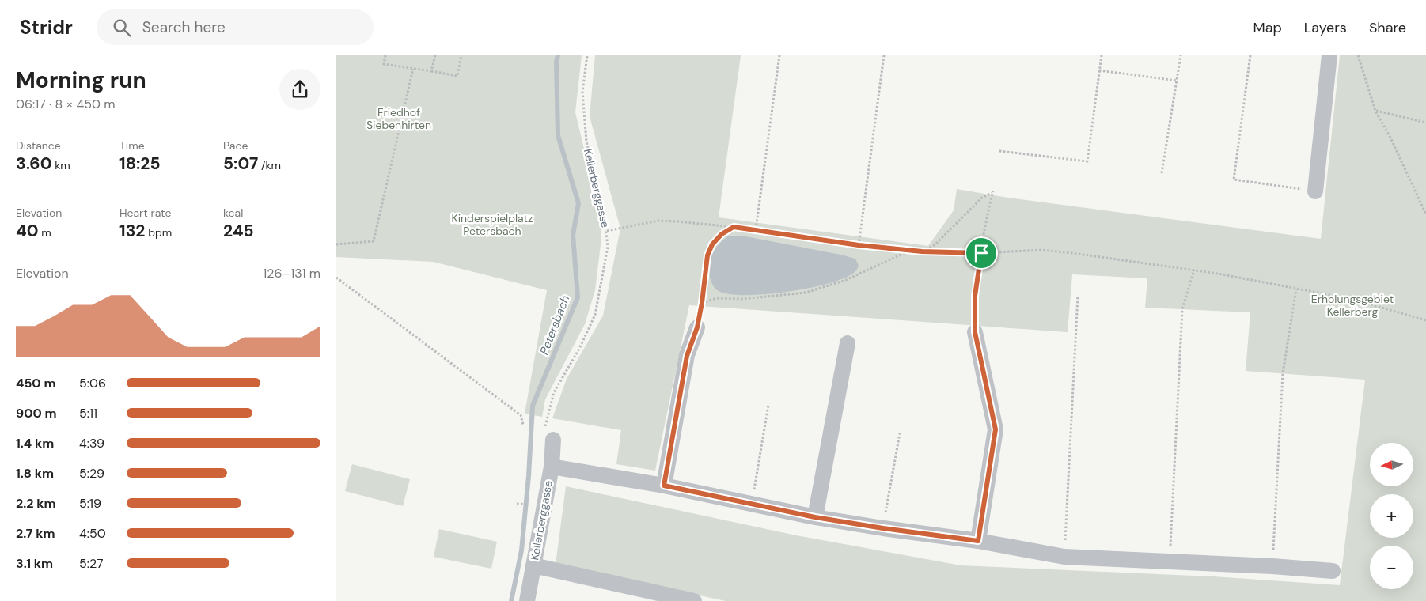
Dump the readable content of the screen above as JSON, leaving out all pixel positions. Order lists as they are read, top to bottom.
{
  "streets": {
    "street": ["Kellerberggasse"]
  },
  "water": ["Petersbach"],
  "parks": ["Friedhof Siebenhirten", "Kinderspielplatz Petersbach", "Erholungsgebiet Kellerberg"],
  "north": "left",
  "page": {
    "header": "Stridr",
    "search": "Search here",
    "nav": ["Map", "Layers", "Share"],
    "heading": ["Morning run", "06:17 · 8 × 450 m"],
    "stats": [
      ["Distance", "3.60 km"],
      ["Time", "18:25"],
      ["Pace", "5:07 /km"],
      ["Elevation", "40 m"],
      ["Heart rate", "132 bpm"],
      ["kcal", "245"]
    ],
    "chart": ["Elevation", "126–131 m"],
    "list": [
      {
        "name": "450 m",
        "note": "5:06"
      },
      {
        "name": "900 m",
        "note": "5:11"
      },
      {
        "name": "1.4 km",
        "note": "4:39"
      },
      {
        "name": "1.8 km",
        "note": "5:29"
      },
      {
        "name": "2.2 km",
        "note": "5:19"
      },
      {
        "name": "2.7 km",
        "note": "4:50"
      },
      {
        "name": "3.1 km",
        "note": "5:27"
      }
    ],
    "map_buttons": ["+", "−"]
  }
}
